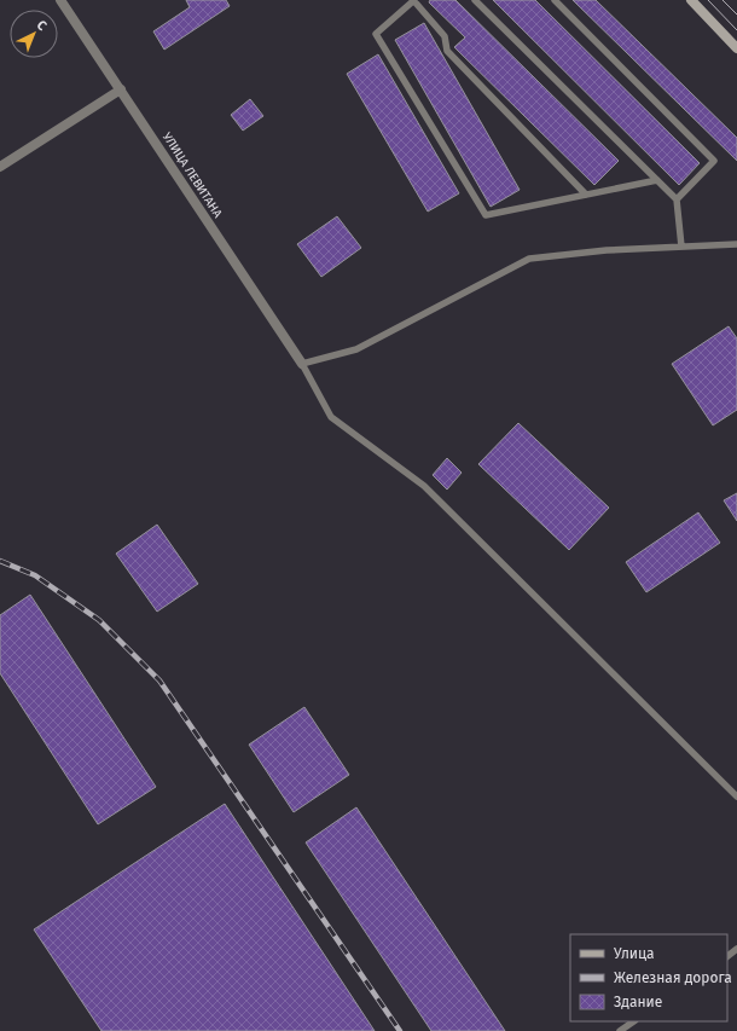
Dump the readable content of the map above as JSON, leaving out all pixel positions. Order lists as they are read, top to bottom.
{
  "streets": {
    "street": ["УЛИЦА ЛЕВИТАНА"]
  },
  "legend": ["Улица", "Железная дорога", "Здание"],
  "north": "top right"
}
